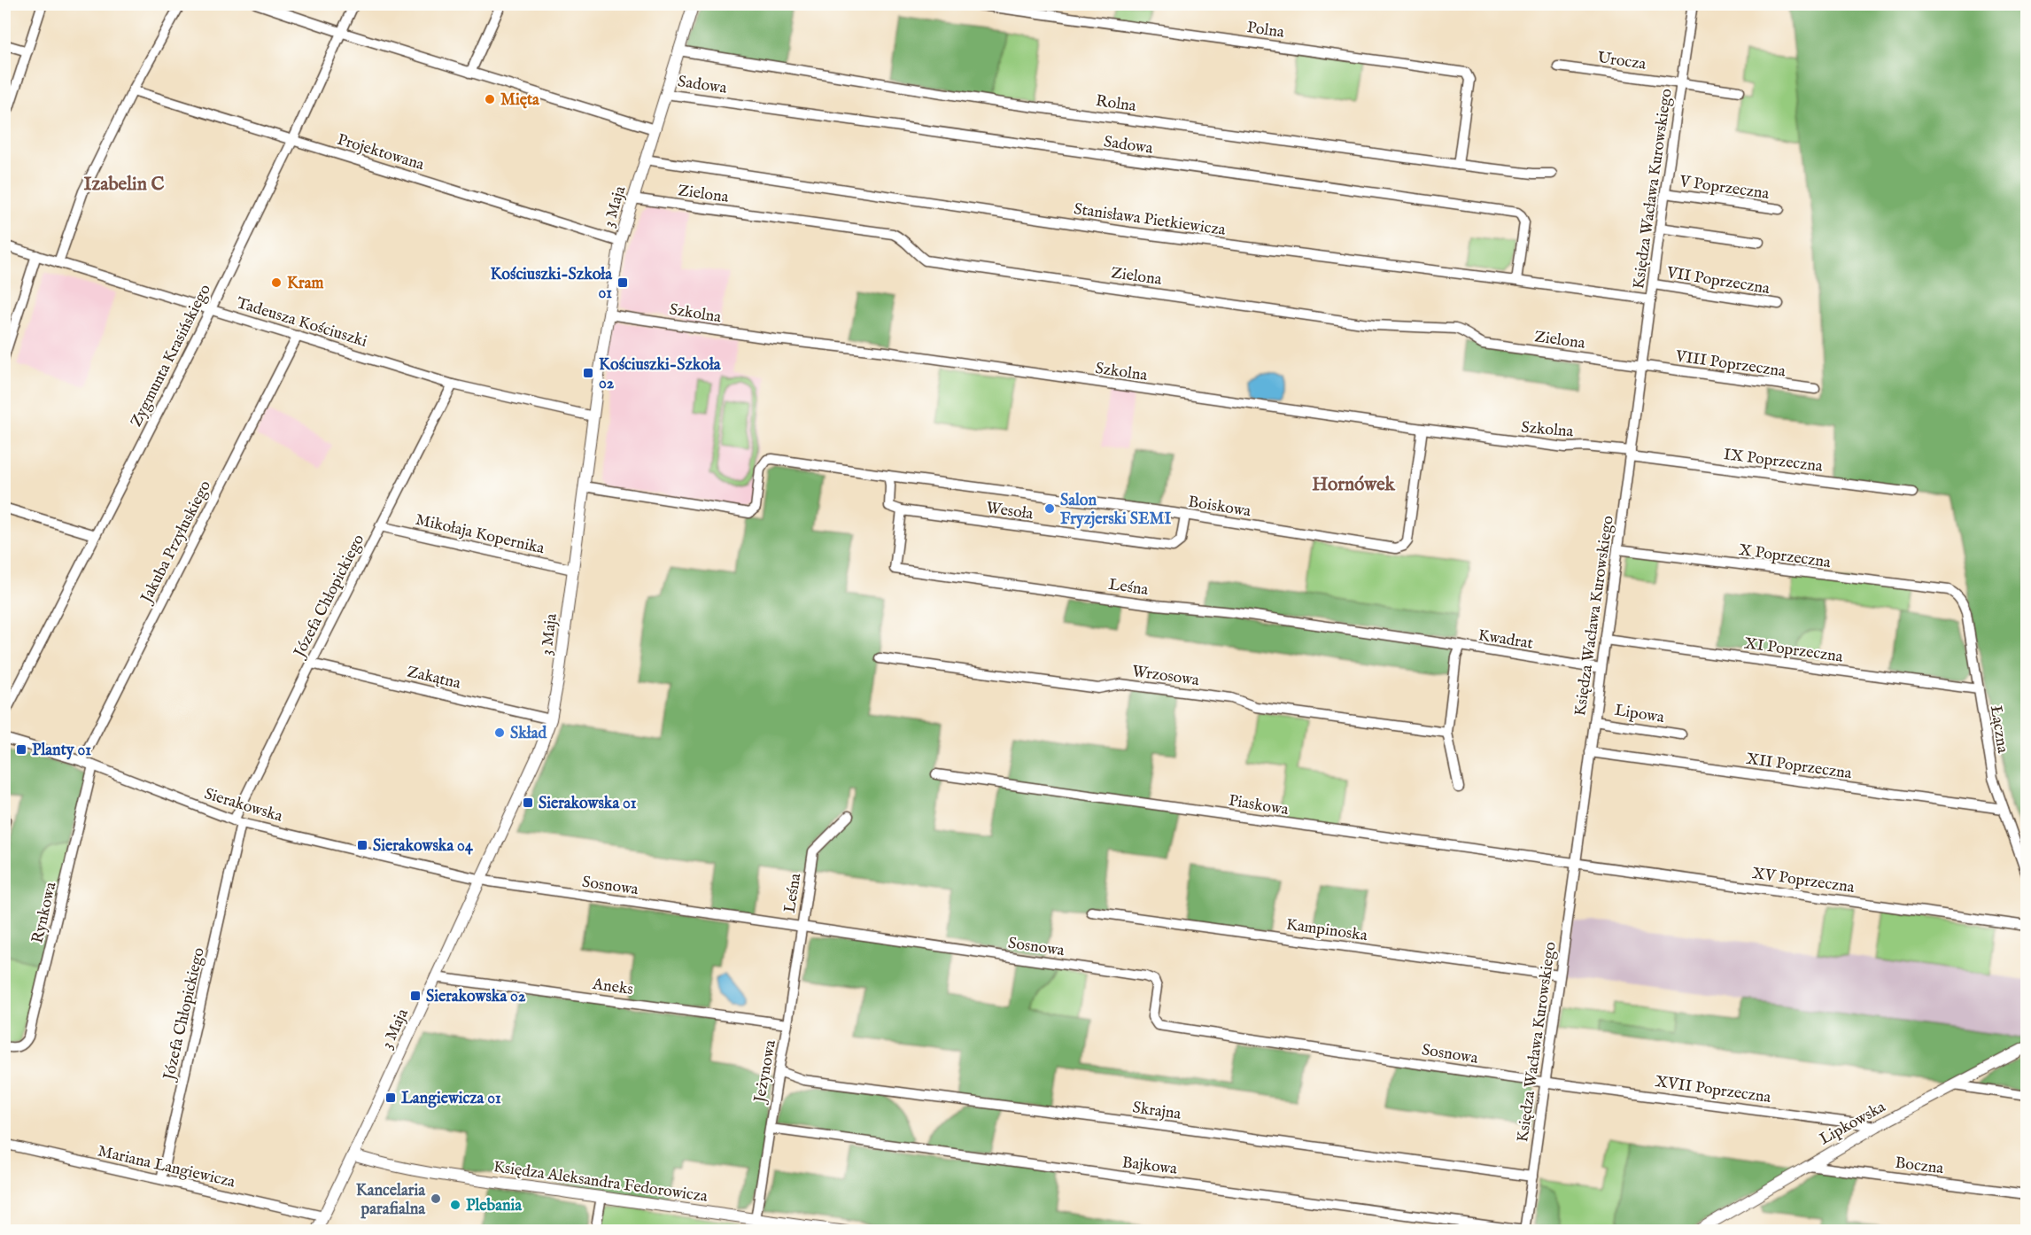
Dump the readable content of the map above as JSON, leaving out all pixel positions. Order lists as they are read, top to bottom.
{
  "streets": {
    "street": [
      "Polna",
      "Urocza",
      "Sadowa",
      "Rolna",
      "Projektowana",
      "V Poprzeczna",
      "Księdza Wacława Kurowskiego",
      "Zielona",
      "3 Maja",
      "Stanisława Pietkiewicza",
      "VII Poprzeczna",
      "Szkolna",
      "Tadeusza Kościuszki",
      "Zygmunta Krasińskiego",
      "VIII Poprzeczna",
      "IX Poprzeczna",
      "Boiskowa",
      "Wesoła",
      "Mikołaja Kopernika",
      "Jakuba Przyłuskiego",
      "X Poprzeczna",
      "Leśna",
      "Józefa Chłopickiego",
      "Kwadrat",
      "XI Poprzeczna",
      "Wrzosowa",
      "Zakątna",
      "Lipowa",
      "Łączna",
      "XII Poprzeczna",
      "Sierakowska",
      "Piaskowa",
      "XV Poprzeczna",
      "Sosnowa",
      "Rynkowa",
      "Kampinoska",
      "Aneks",
      "Jeżynowa",
      "XVII Poprzeczna",
      "Skrajna",
      "Lipkowska",
      "Bajkowa",
      "Boczna",
      "Mariana Langiewicza",
      "Księdza Aleksandra Fedorowicza"
    ]
  },
  "crossings": [
    ["Polna", "Rolna"],
    ["Urocza", "Księdza Wacława Kurowskiego"],
    ["Sadowa", "3 Maja"],
    ["Sadowa", "Stanisława Pietkiewicza"],
    ["Rolna", "3 Maja"],
    ["Projektowana", "3 Maja"],
    ["Projektowana", "Zygmunta Krasińskiego"],
    ["V Poprzeczna", "Księdza Wacława Kurowskiego"],
    ["Księdza Wacława Kurowskiego", "Zielona"],
    ["Księdza Wacława Kurowskiego", "Stanisława Pietkiewicza"],
    ["Księdza Wacława Kurowskiego", "VII Poprzeczna"],
    ["Księdza Wacława Kurowskiego", "Szkolna"],
    ["Księdza Wacława Kurowskiego", "VIII Poprzeczna"],
    ["Księdza Wacława Kurowskiego", "IX Poprzeczna"],
    ["Księdza Wacława Kurowskiego", "X Poprzeczna"],
    ["Księdza Wacława Kurowskiego", "Kwadrat"],
    ["Księdza Wacława Kurowskiego", "XI Poprzeczna"],
    ["Księdza Wacława Kurowskiego", "Lipowa"],
    ["Księdza Wacława Kurowskiego", "XII Poprzeczna"],
    ["Księdza Wacława Kurowskiego", "Piaskowa"],
    ["Księdza Wacława Kurowskiego", "XV Poprzeczna"],
    ["Księdza Wacława Kurowskiego", "Sosnowa"],
    ["Księdza Wacława Kurowskiego", "Kampinoska"],
    ["Księdza Wacława Kurowskiego", "XVII Poprzeczna"],
    ["Księdza Wacława Kurowskiego", "Skrajna"],
    ["Księdza Wacława Kurowskiego", "Bajkowa"],
    ["Zielona", "3 Maja"],
    ["Zielona", "VIII Poprzeczna"],
    ["3 Maja", "Stanisława Pietkiewicza"],
    ["3 Maja", "Szkolna"],
    ["3 Maja", "Tadeusza Kościuszki"],
    ["3 Maja", "Boiskowa"],
    ["3 Maja", "Mikołaja Kopernika"],
    ["3 Maja", "Zakątna"],
    ["3 Maja", "Sierakowska"],
    ["3 Maja", "Sosnowa"],
    ["3 Maja", "Aneks"],
    ["3 Maja", "Mariana Langiewicza"],
    ["3 Maja", "Księdza Aleksandra Fedorowicza"],
    ["Szkolna", "IX Poprzeczna"],
    ["Szkolna", "Boiskowa"],
    ["Tadeusza Kościuszki", "Zygmunta Krasińskiego"],
    ["Tadeusza Kościuszki", "Jakuba Przyłuskiego"],
    ["Tadeusza Kościuszki", "Józefa Chłopickiego"],
    ["Boiskowa", "Wesoła"],
    ["Wesoła", "Leśna"],
    ["Mikołaja Kopernika", "Józefa Chłopickiego"],
    ["Jakuba Przyłuskiego", "Sierakowska"],
    ["X Poprzeczna", "Łączna"],
    ["Leśna", "Kwadrat"],
    ["Leśna", "Sosnowa"],
    ["Leśna", "Jeżynowa"],
    ["Józefa Chłopickiego", "Zakątna"],
    ["Józefa Chłopickiego", "Sierakowska"],
    ["Józefa Chłopickiego", "Mariana Langiewicza"],
    ["Kwadrat", "Wrzosowa"],
    ["XI Poprzeczna", "Łączna"],
    ["Łączna", "XII Poprzeczna"],
    ["Sierakowska", "Sosnowa"],
    ["Sierakowska", "Rynkowa"],
    ["Piaskowa", "XV Poprzeczna"],
    ["Sosnowa", "Jeżynowa"],
    ["Sosnowa", "XVII Poprzeczna"],
    ["Aneks", "Jeżynowa"],
    ["Jeżynowa", "Skrajna"],
    ["Jeżynowa", "Bajkowa"],
    ["Jeżynowa", "Księdza Aleksandra Fedorowicza"],
    ["XVII Poprzeczna", "Lipkowska"],
    ["Lipkowska", "Boczna"]
  ],
  "districts": ["Izabelin C", "Hornówek"],
  "places": {
    "other": [
      "Mięta",
      "Kram",
      "Salon Fryzjerski SEMI",
      "Skład",
      "Kancelaria parafialna",
      "Plebania"
    ],
    "transit": [
      "Kościuszki-Szkoła 01",
      "Kościuszki-Szkoła 02",
      "Planty 01",
      "Sierakowska 01",
      "Sierakowska 04",
      "Sierakowska 02",
      "Langiewicza 01"
    ]
  }
}
